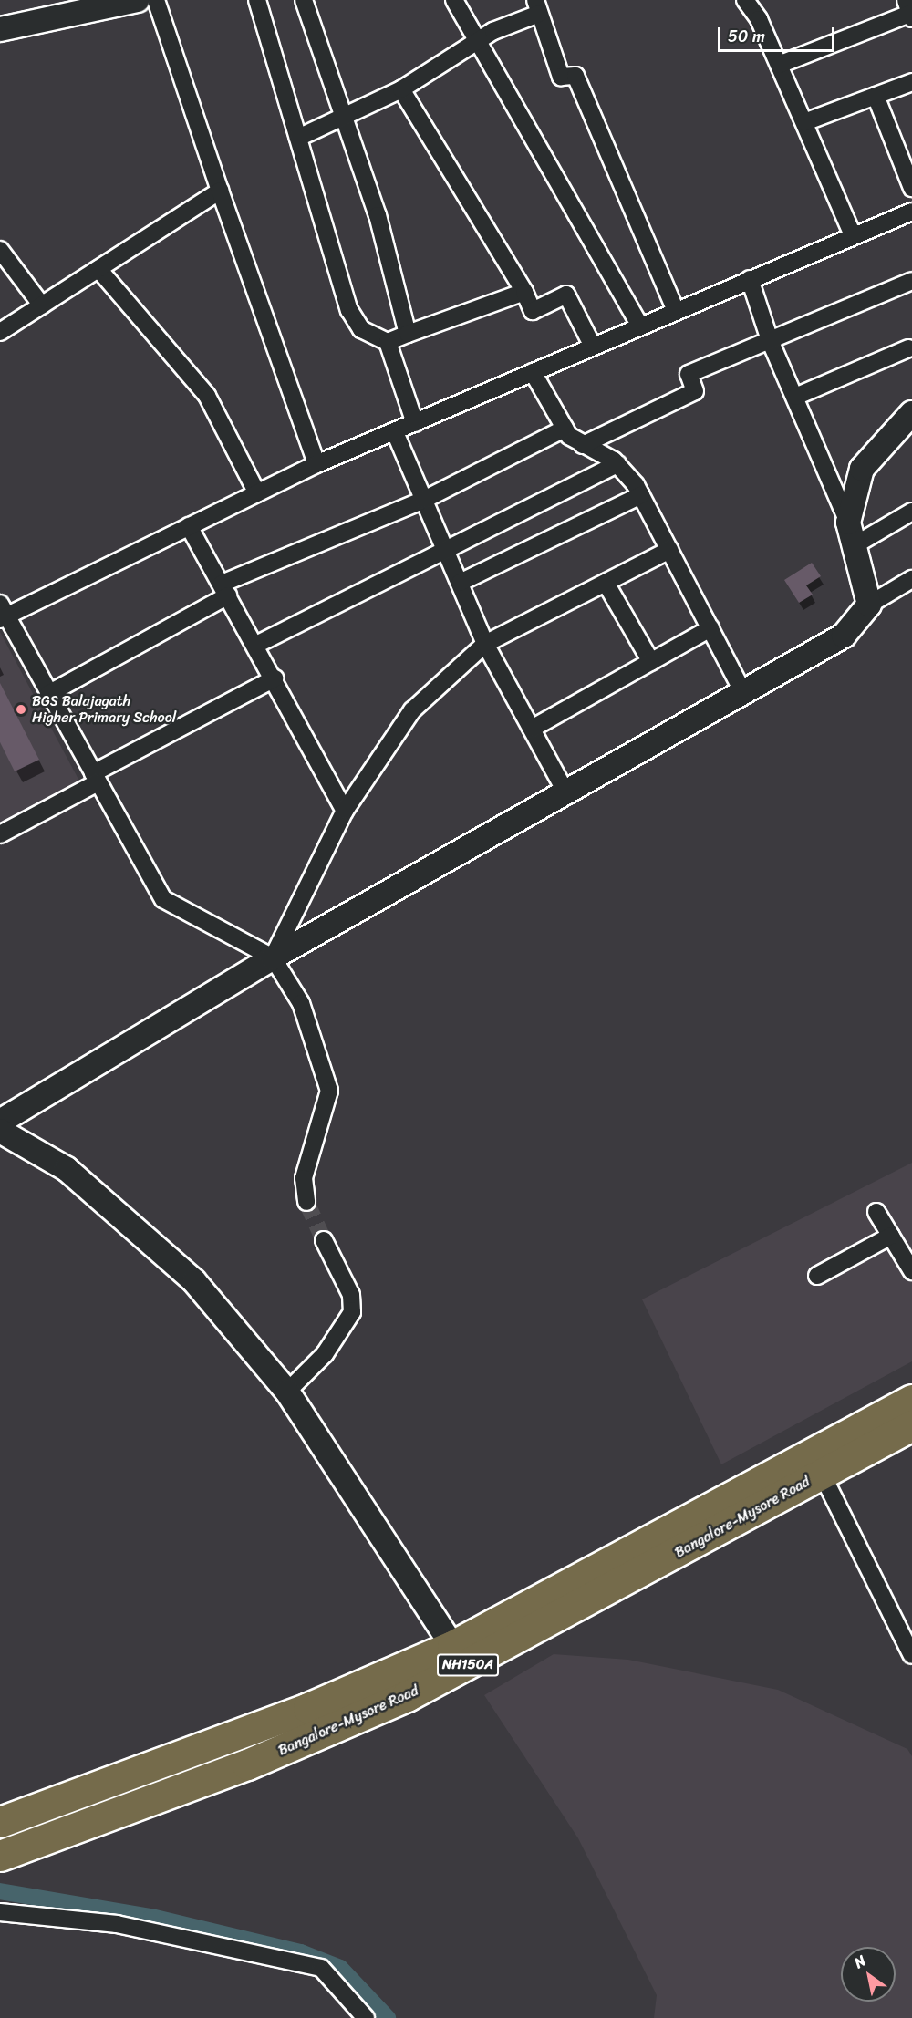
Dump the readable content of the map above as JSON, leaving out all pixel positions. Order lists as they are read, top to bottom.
{
  "streets": {
    "highway": ["Bangalore-Mysore Road", "NH150A"]
  },
  "places": ["BGS Balajagath Higher Primary School"],
  "scale_bar": "50 m",
  "north": "top left"
}
